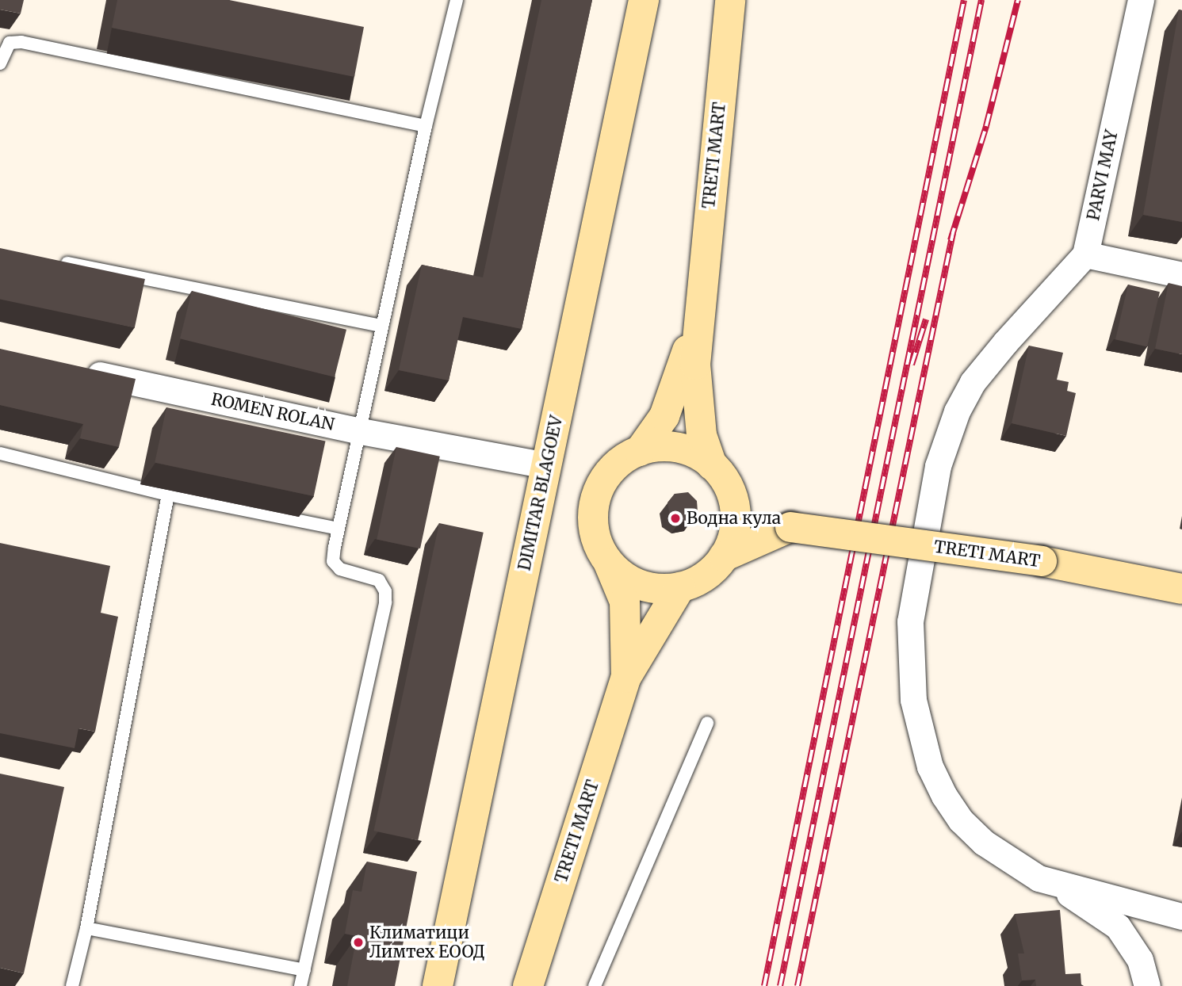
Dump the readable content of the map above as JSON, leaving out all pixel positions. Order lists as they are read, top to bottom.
{
  "streets": {
    "street": [
      "TRETI MART",
      "PARVI MAY",
      "ROMEN ROLAN",
      "DIMITAR BLAGOEV"
    ]
  },
  "crossings": [
    ["ROMEN ROLAN", "DIMITAR BLAGOEV"]
  ],
  "places": ["Водна кула", "Климатици Лимтех ЕООД"]
}
